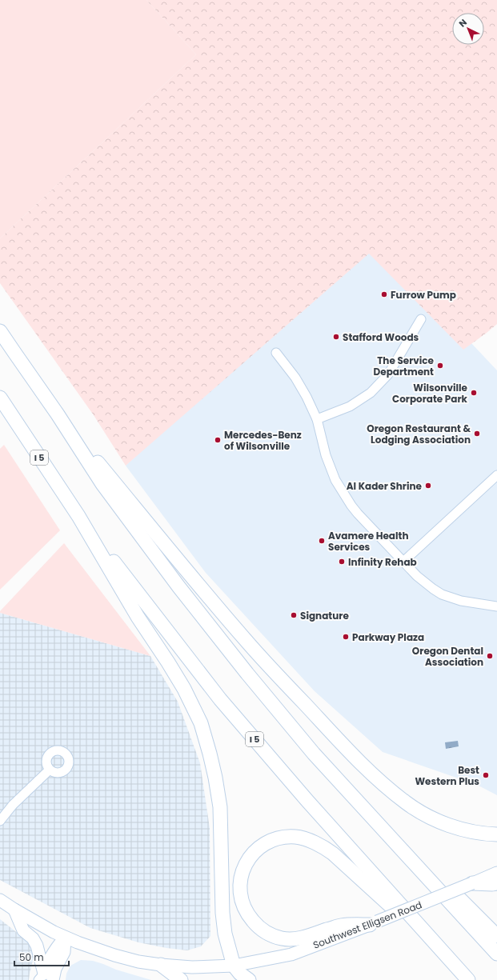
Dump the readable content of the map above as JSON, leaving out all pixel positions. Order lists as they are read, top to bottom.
{
  "streets": {
    "highway": ["I 5"],
    "main road": ["Southwest Elligsen Road"]
  },
  "crossings": [
    ["I 5", "Southwest Elligsen Road"]
  ],
  "places": [
    "Furrow Pump",
    "Stafford Woods",
    "The Service Department",
    "Wilsonville Corporate Park",
    "Oregon Restaurant & Lodging Association",
    "Mercedes-Benz of Wilsonville",
    "Al Kader Shrine",
    "Avamere Health Services",
    "Infinity Rehab",
    "Signature",
    "Parkway Plaza",
    "Oregon Dental Association",
    "Best Western Plus"
  ],
  "scale_bar": "50 m",
  "north": "top left"
}
